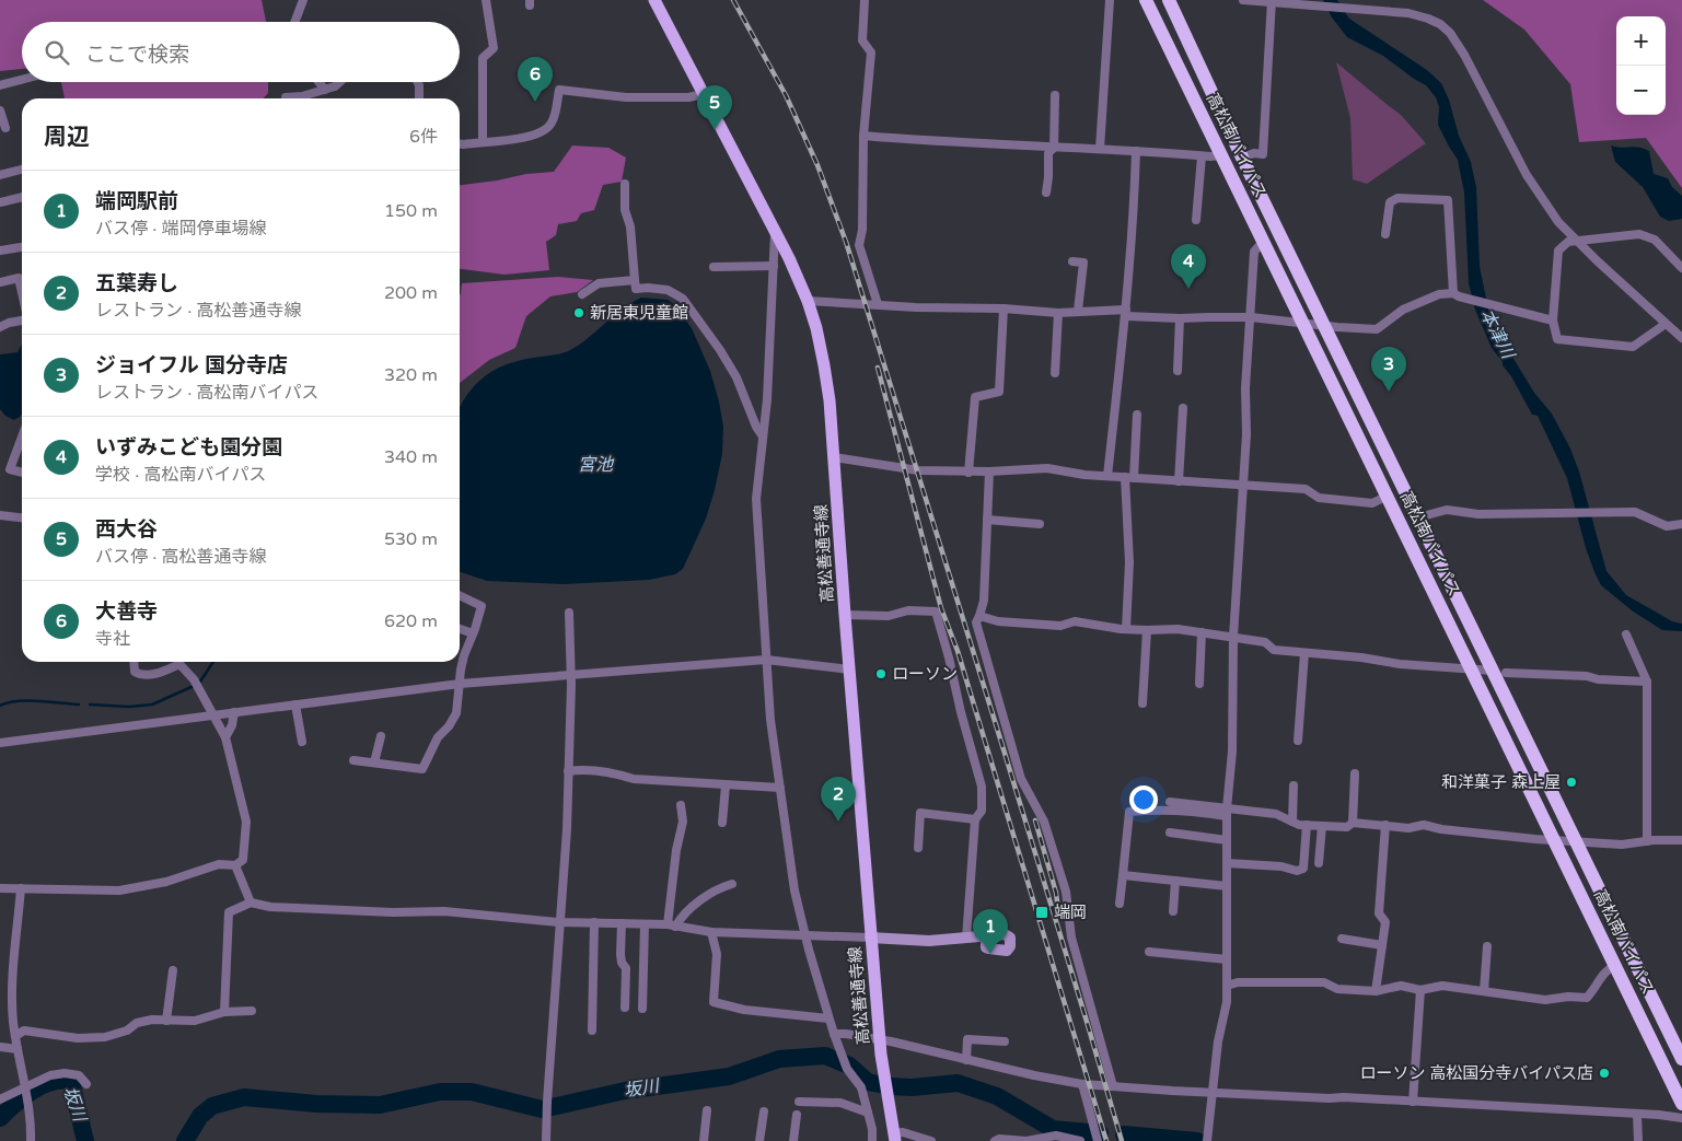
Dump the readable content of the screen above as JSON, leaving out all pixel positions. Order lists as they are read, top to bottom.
{
  "streets": {
    "highway": ["高松南バイパス"],
    "main road": ["高松善通寺線"]
  },
  "water": ["本津川", "宮池", "坂川"],
  "places": {
    "other": [
      "新居東児童館",
      "ローソン",
      "和洋菓子 森上屋",
      "ローソン 高松国分寺バイパス店"
    ],
    "transit": ["端岡"]
  },
  "page": {
    "map_buttons": ["+", "−"],
    "search": "ここで検索",
    "pins": [
      "6",
      "5",
      "4",
      "3",
      "2",
      "1"
    ],
    "heading": ["周辺", "6件"],
    "list": [
      {
        "mark": "1",
        "name": "端岡駅前",
        "note": "バス停 · 端岡停車場線",
        "value": "150 m"
      },
      {
        "mark": "2",
        "name": "五葉寿し",
        "note": "レストラン · 高松善通寺線",
        "value": "200 m"
      },
      {
        "mark": "3",
        "name": "ジョイフル 国分寺店",
        "note": "レストラン · 高松南バイパス",
        "value": "320 m"
      },
      {
        "mark": "4",
        "name": "いずみこども園分園",
        "note": "学校 · 高松南バイパス",
        "value": "340 m"
      },
      {
        "mark": "5",
        "name": "西大谷",
        "note": "バス停 · 高松善通寺線",
        "value": "530 m"
      },
      {
        "mark": "6",
        "name": "大善寺",
        "note": "寺社",
        "value": "620 m"
      }
    ]
  }
}
